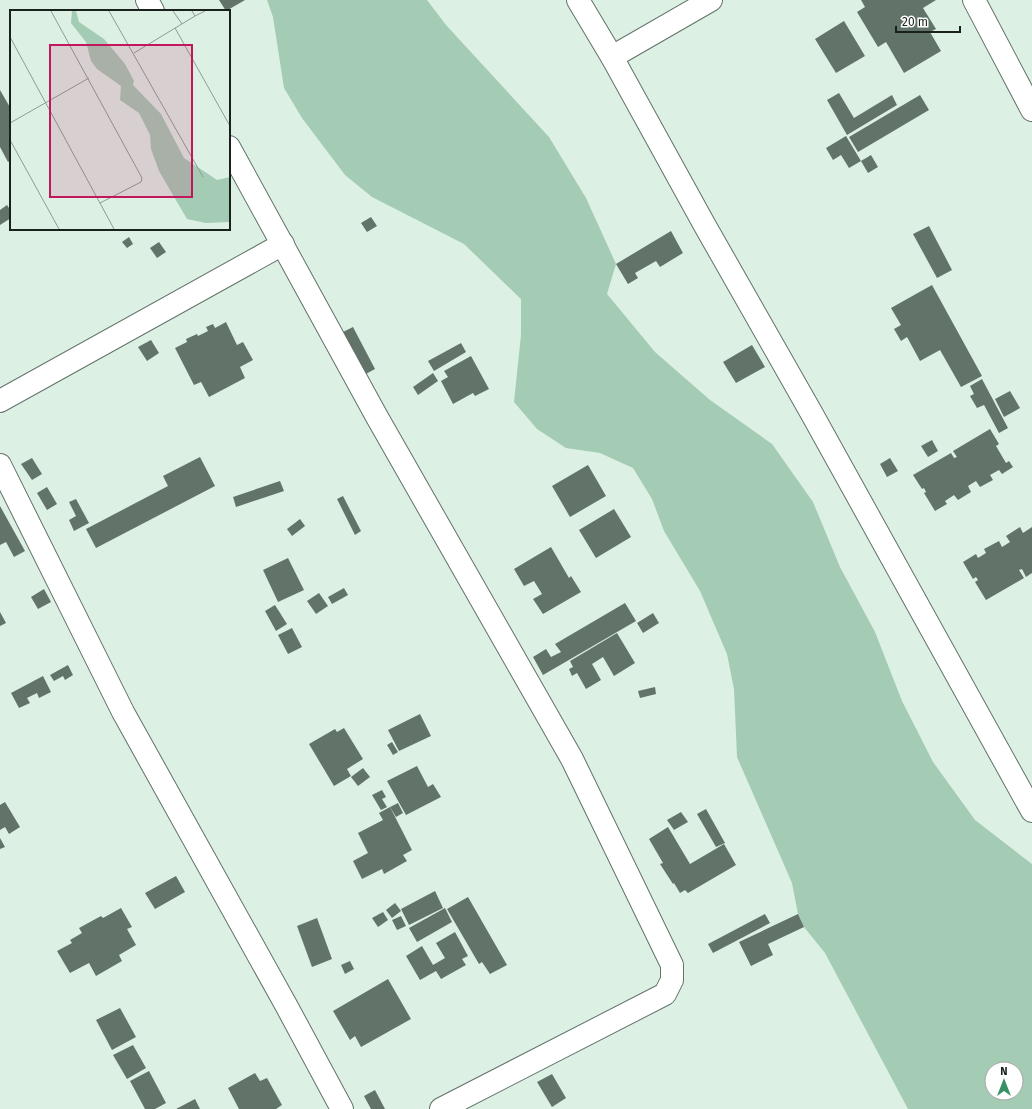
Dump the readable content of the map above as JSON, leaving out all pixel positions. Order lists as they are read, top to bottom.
{
  "scale_bar": "20 m",
  "north": "top"
}
